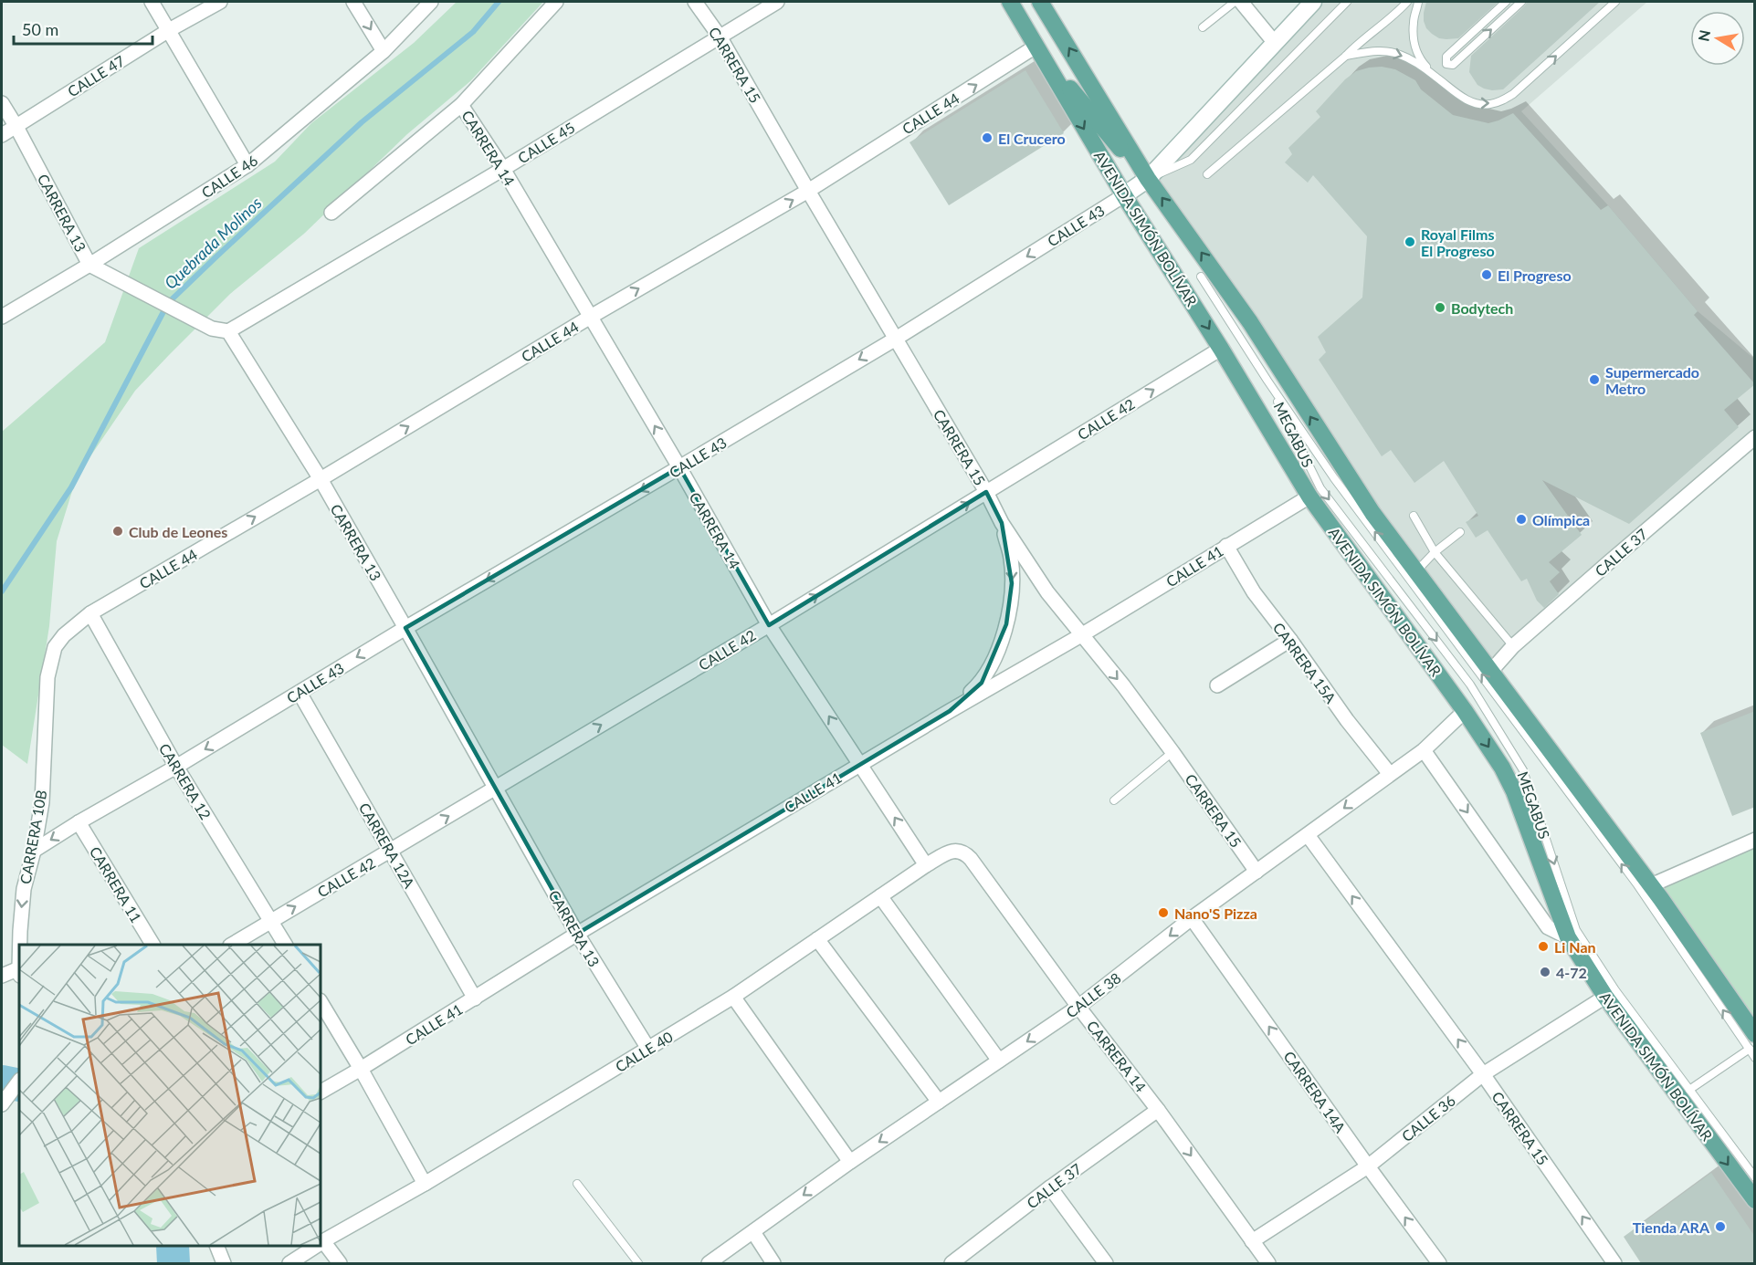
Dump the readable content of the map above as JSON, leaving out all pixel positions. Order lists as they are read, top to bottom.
{
  "streets": {
    "main road": ["AVENIDA SIMÓN BOLÍVAR"],
    "street": [
      "CARRERA 15",
      "CALLE 47",
      "CALLE 44",
      "CALLE 45",
      "CARRERA 14",
      "CALLE 46",
      "CARRERA 13",
      "CALLE 43",
      "CALLE 42",
      "CALLE 37",
      "CALLE 41",
      "CARRERA 15A",
      "CARRERA 12",
      "CARRERA 10B",
      "CARRERA 12A",
      "CARRERA 11",
      "CALLE 38",
      "CALLE 40",
      "CARRERA 14A",
      "CALLE 36"
    ],
    "lane": ["MEGABUS"]
  },
  "crossings": [
    ["CARRERA 15", "CALLE 44"],
    ["CARRERA 15", "CALLE 45"],
    ["CARRERA 15", "CALLE 43"],
    ["CARRERA 15", "CALLE 42"],
    ["CARRERA 15", "CALLE 41"],
    ["CARRERA 15", "CALLE 38"],
    ["CARRERA 15", "CALLE 36"],
    ["CALLE 47", "CARRERA 13"],
    ["CALLE 44", "CARRERA 14"],
    ["CALLE 44", "CARRERA 13"],
    ["CALLE 44", "AVENIDA SIMÓN BOLÍVAR"],
    ["CALLE 44", "CARRERA 12"],
    ["CALLE 44", "CARRERA 10B"],
    ["CALLE 45", "CARRERA 14"],
    ["CALLE 45", "CARRERA 13"],
    ["CARRERA 14", "CALLE 43"],
    ["CARRERA 14", "CALLE 42"],
    ["CARRERA 14", "CALLE 37"],
    ["CARRERA 14", "CALLE 41"],
    ["CARRERA 14", "CALLE 38"],
    ["CARRERA 14", "CALLE 40"],
    ["CARRERA 14", "CALLE 36"],
    ["CALLE 46", "CARRERA 13"],
    ["CARRERA 13", "CALLE 43"],
    ["CARRERA 13", "CALLE 42"],
    ["CARRERA 13", "CALLE 41"],
    ["CARRERA 13", "CALLE 40"],
    ["CALLE 43", "AVENIDA SIMÓN BOLÍVAR"],
    ["CALLE 43", "CARRERA 12"],
    ["CALLE 43", "CARRERA 10B"],
    ["CALLE 43", "CARRERA 12A"],
    ["CALLE 43", "CARRERA 11"],
    ["AVENIDA SIMÓN BOLÍVAR", "CALLE 42"],
    ["AVENIDA SIMÓN BOLÍVAR", "MEGABUS"],
    ["AVENIDA SIMÓN BOLÍVAR", "CALLE 37"],
    ["AVENIDA SIMÓN BOLÍVAR", "CALLE 41"],
    ["AVENIDA SIMÓN BOLÍVAR", "CALLE 38"],
    ["AVENIDA SIMÓN BOLÍVAR", "CALLE 36"],
    ["CALLE 42", "CARRERA 12"],
    ["CALLE 42", "CARRERA 12A"],
    ["CALLE 41", "CARRERA 15A"],
    ["CALLE 41", "CARRERA 12A"],
    ["CARRERA 15A", "CALLE 38"],
    ["CALLE 38", "CARRERA 14A"],
    ["CARRERA 14A", "CALLE 36"]
  ],
  "one_way": [
    "CALLE 44",
    "CALLE 43",
    "CALLE 42",
    "CALLE 38",
    "CARRERA 14A"
  ],
  "water": ["Quebrada Molinos"],
  "places": [
    "El Crucero",
    "Royal Films El Progreso",
    "El Progreso",
    "Bodytech",
    "Supermercado Metro",
    "Olímpica",
    "Club de Leones",
    "Nano'S Pizza",
    "Li Nan",
    "4-72",
    "Tienda ARA"
  ],
  "scale_bar": "50 m",
  "north": "left"
}
